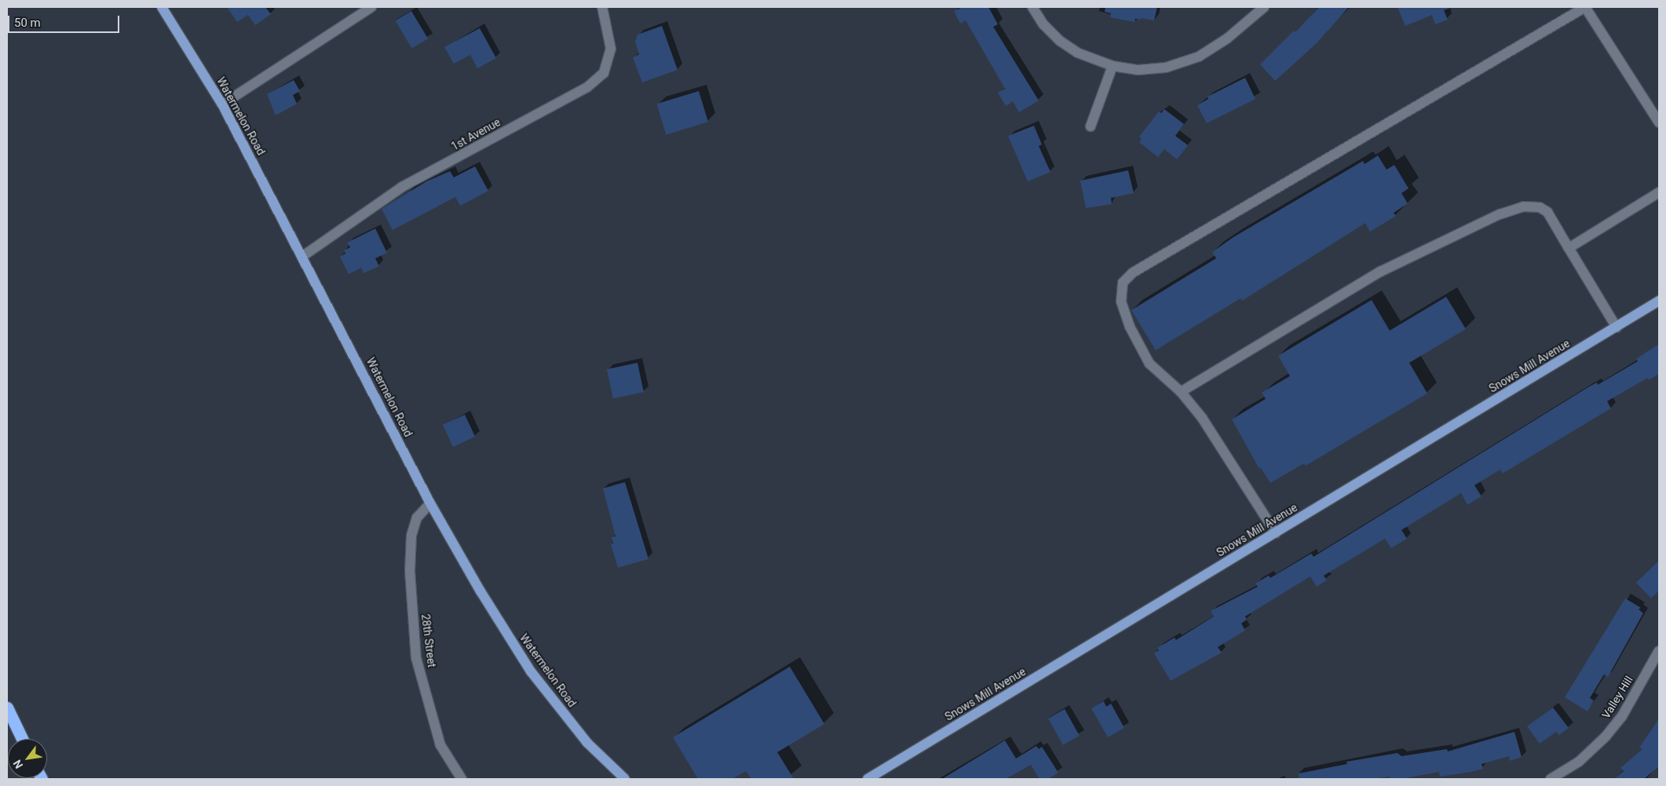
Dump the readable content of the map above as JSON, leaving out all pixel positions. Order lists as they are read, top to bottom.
{
  "streets": {
    "main road": ["Watermelon Road", "Snows Mill Avenue"],
    "street": ["1st Avenue", "28th Street", "Valley Hill"]
  },
  "crossings": [
    ["Watermelon Road", "1st Avenue"],
    ["Watermelon Road", "28th Street"]
  ],
  "scale_bar": "50 m",
  "north": "bottom left"
}
